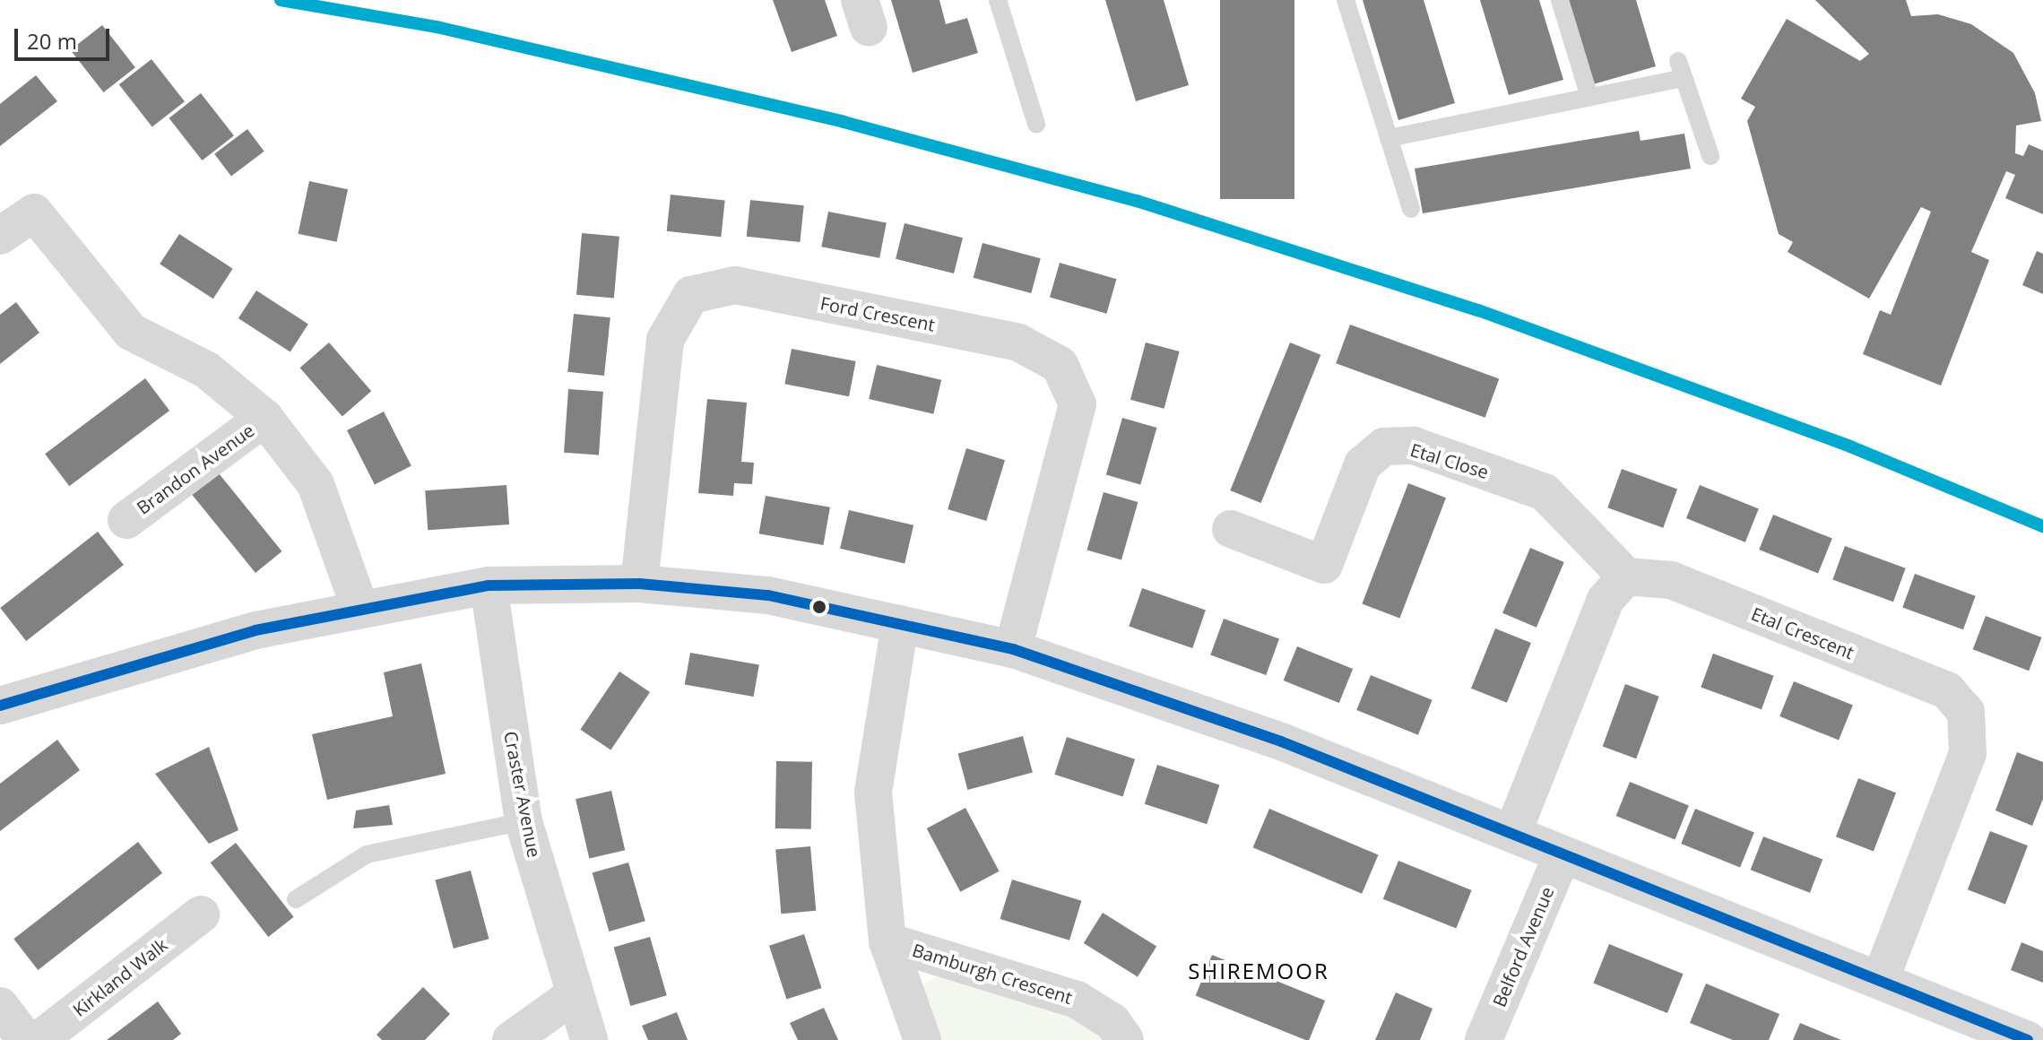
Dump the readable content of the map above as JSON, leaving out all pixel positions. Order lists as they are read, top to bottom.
{
  "streets": {
    "street": [
      "Ford Crescent",
      "Etal Close",
      "Brandon Avenue",
      "Etal Crescent",
      "Craster Avenue",
      "Belford Avenue",
      "Bamburgh Crescent",
      "Kirkland Walk"
    ]
  },
  "crossings": [
    ["Etal Close", "Etal Crescent"]
  ],
  "districts": ["SHIREMOOR"],
  "scale_bar": "20 m"
}
